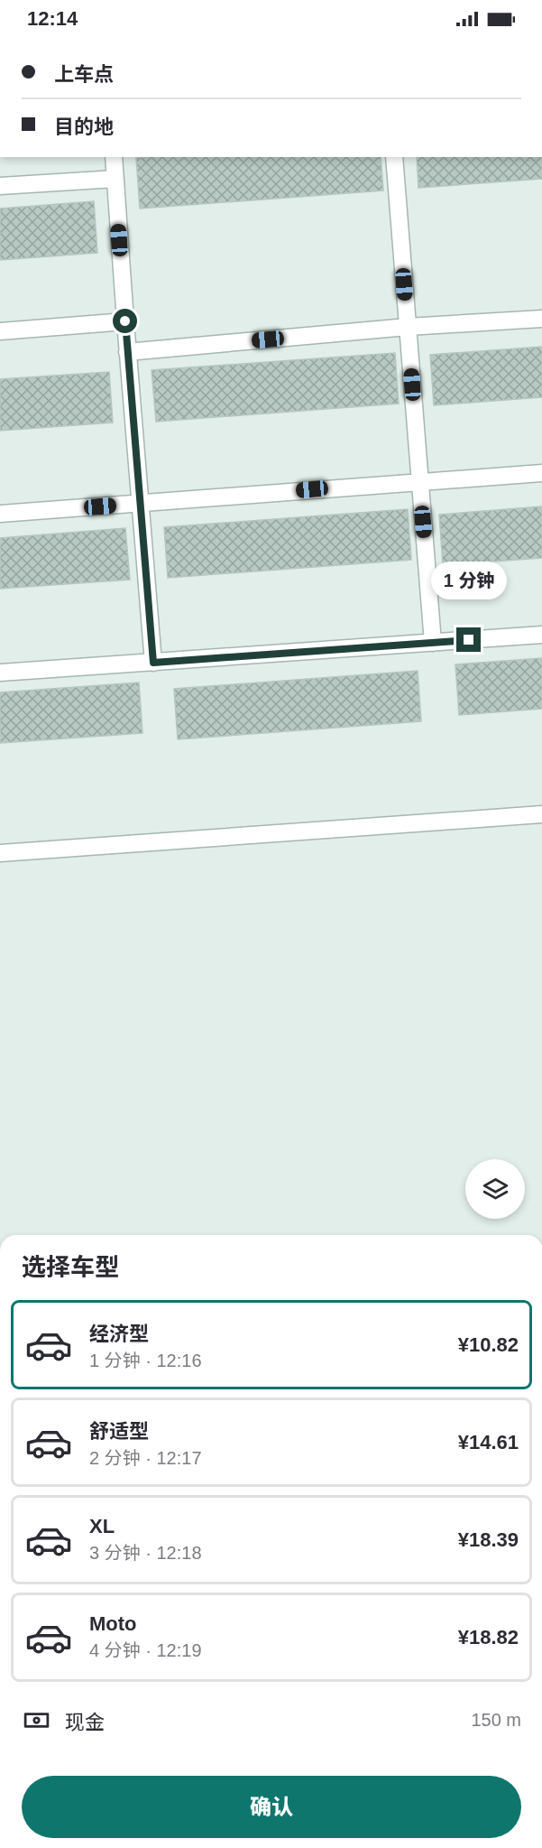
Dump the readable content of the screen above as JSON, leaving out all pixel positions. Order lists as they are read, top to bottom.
{
  "page": {
    "status": "12:14",
    "banner": ["上车点", "目的地"],
    "bubble": "1 分钟",
    "heading": "选择车型",
    "list": [
      {
        "name": "经济型",
        "note": "1 分钟 · 12:16",
        "value": "¥10.82"
      },
      {
        "name": "舒适型",
        "note": "2 分钟 · 12:17",
        "value": "¥14.61"
      },
      {
        "name": "XL",
        "note": "3 分钟 · 12:18",
        "value": "¥18.39"
      },
      {
        "name": "Moto",
        "note": "4 分钟 · 12:19",
        "value": "¥18.82"
      }
    ],
    "pay": ["现金", "150 m"],
    "buttons": "确认"
  }
}
